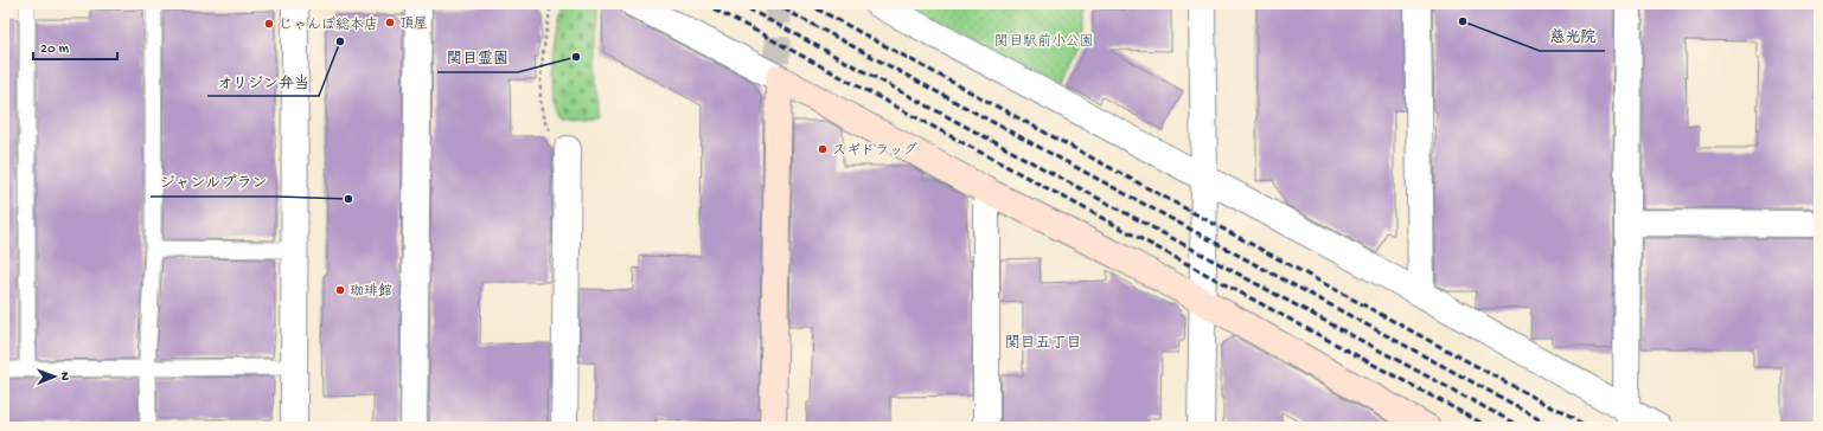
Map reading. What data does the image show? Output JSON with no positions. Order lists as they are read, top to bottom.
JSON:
{
  "districts": ["関目五丁目"],
  "parks": ["関目駅前小公園"],
  "places": [
    "慈光院",
    "頂屋",
    "じゃんぼ総本店",
    "オリジン弁当",
    "関目霊園",
    "スギドラッグ",
    "ジャンルプラン",
    "珈琲館"
  ],
  "scale_bar": "20 m",
  "north": "right"
}
